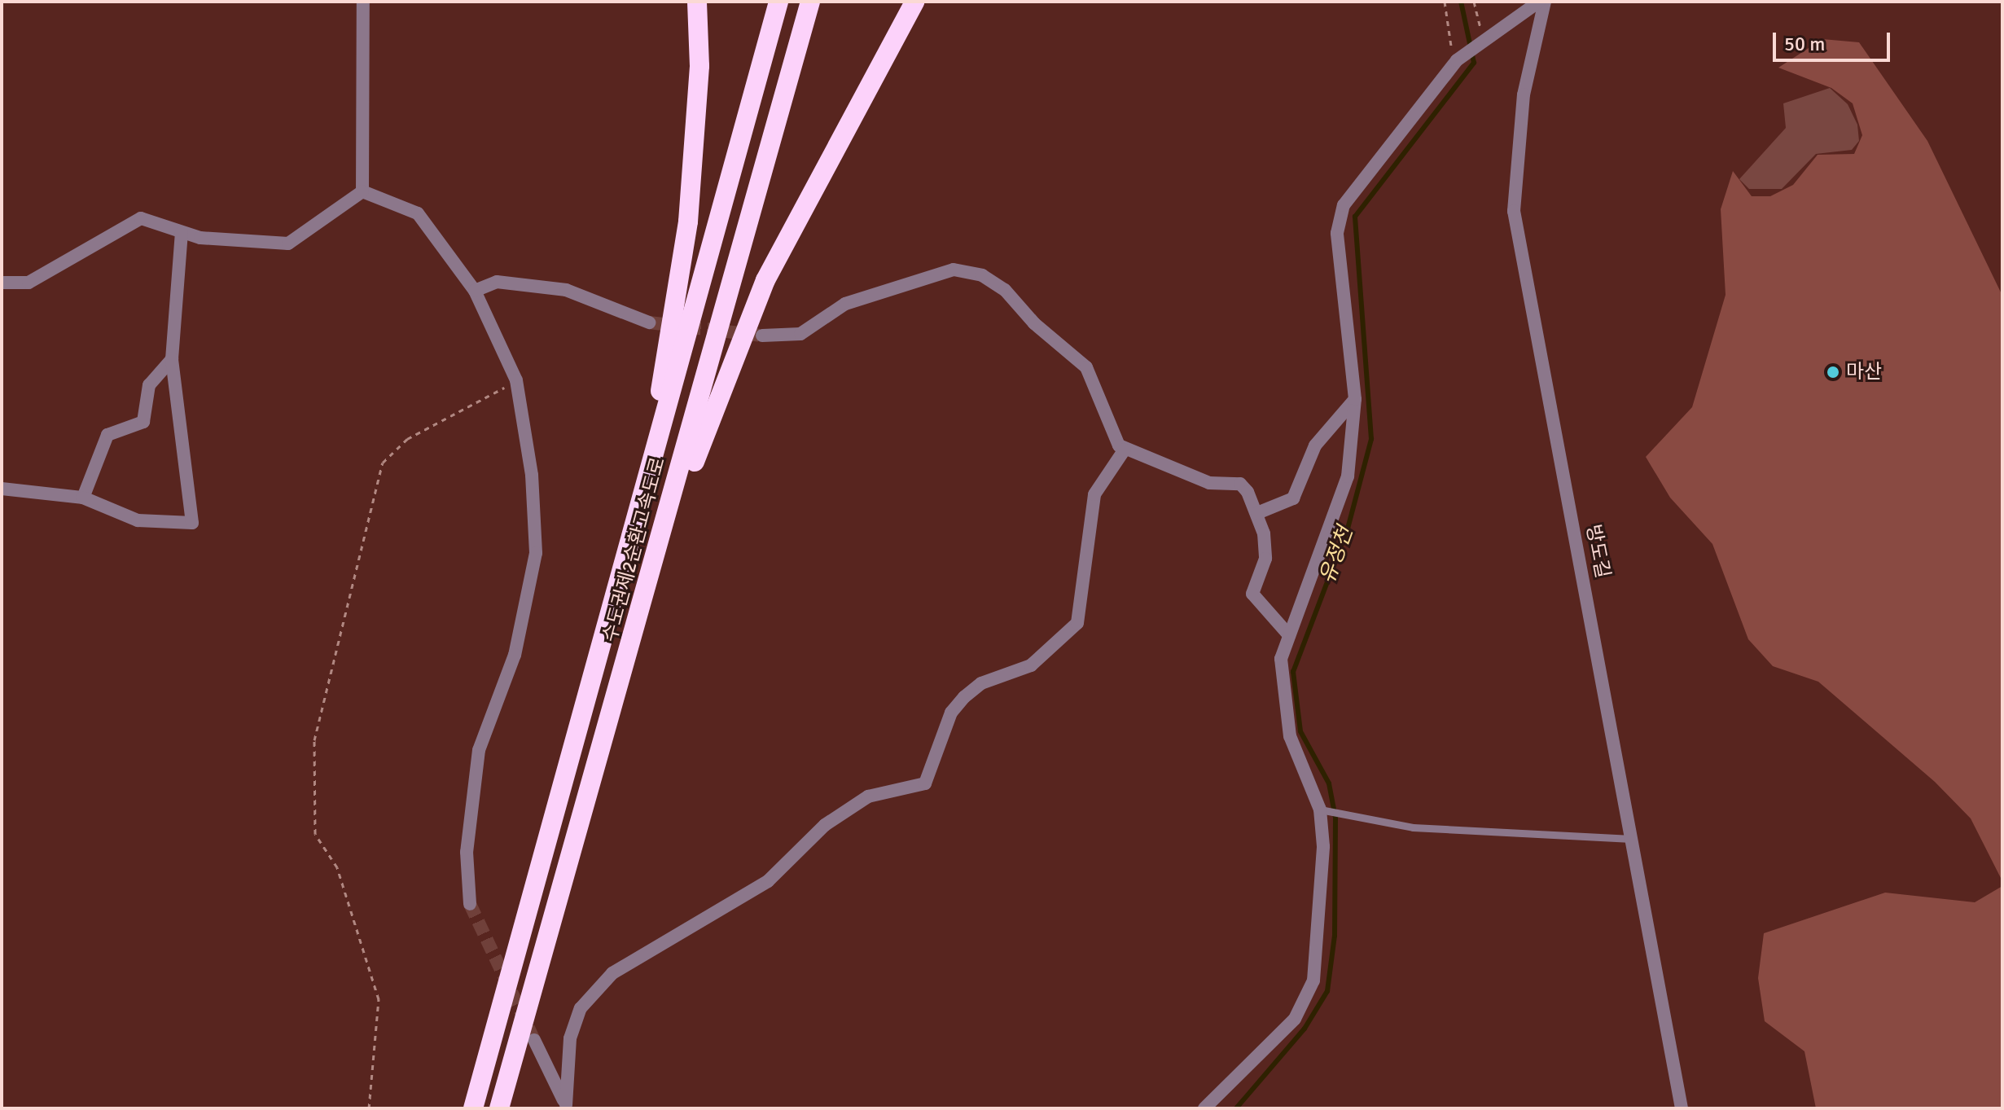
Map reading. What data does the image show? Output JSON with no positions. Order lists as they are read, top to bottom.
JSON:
{
  "streets": {
    "highway": ["수도권제2순환고속도로"],
    "street": ["방도길"]
  },
  "water": ["유정천"],
  "places": ["마산"],
  "scale_bar": "50 m"
}
